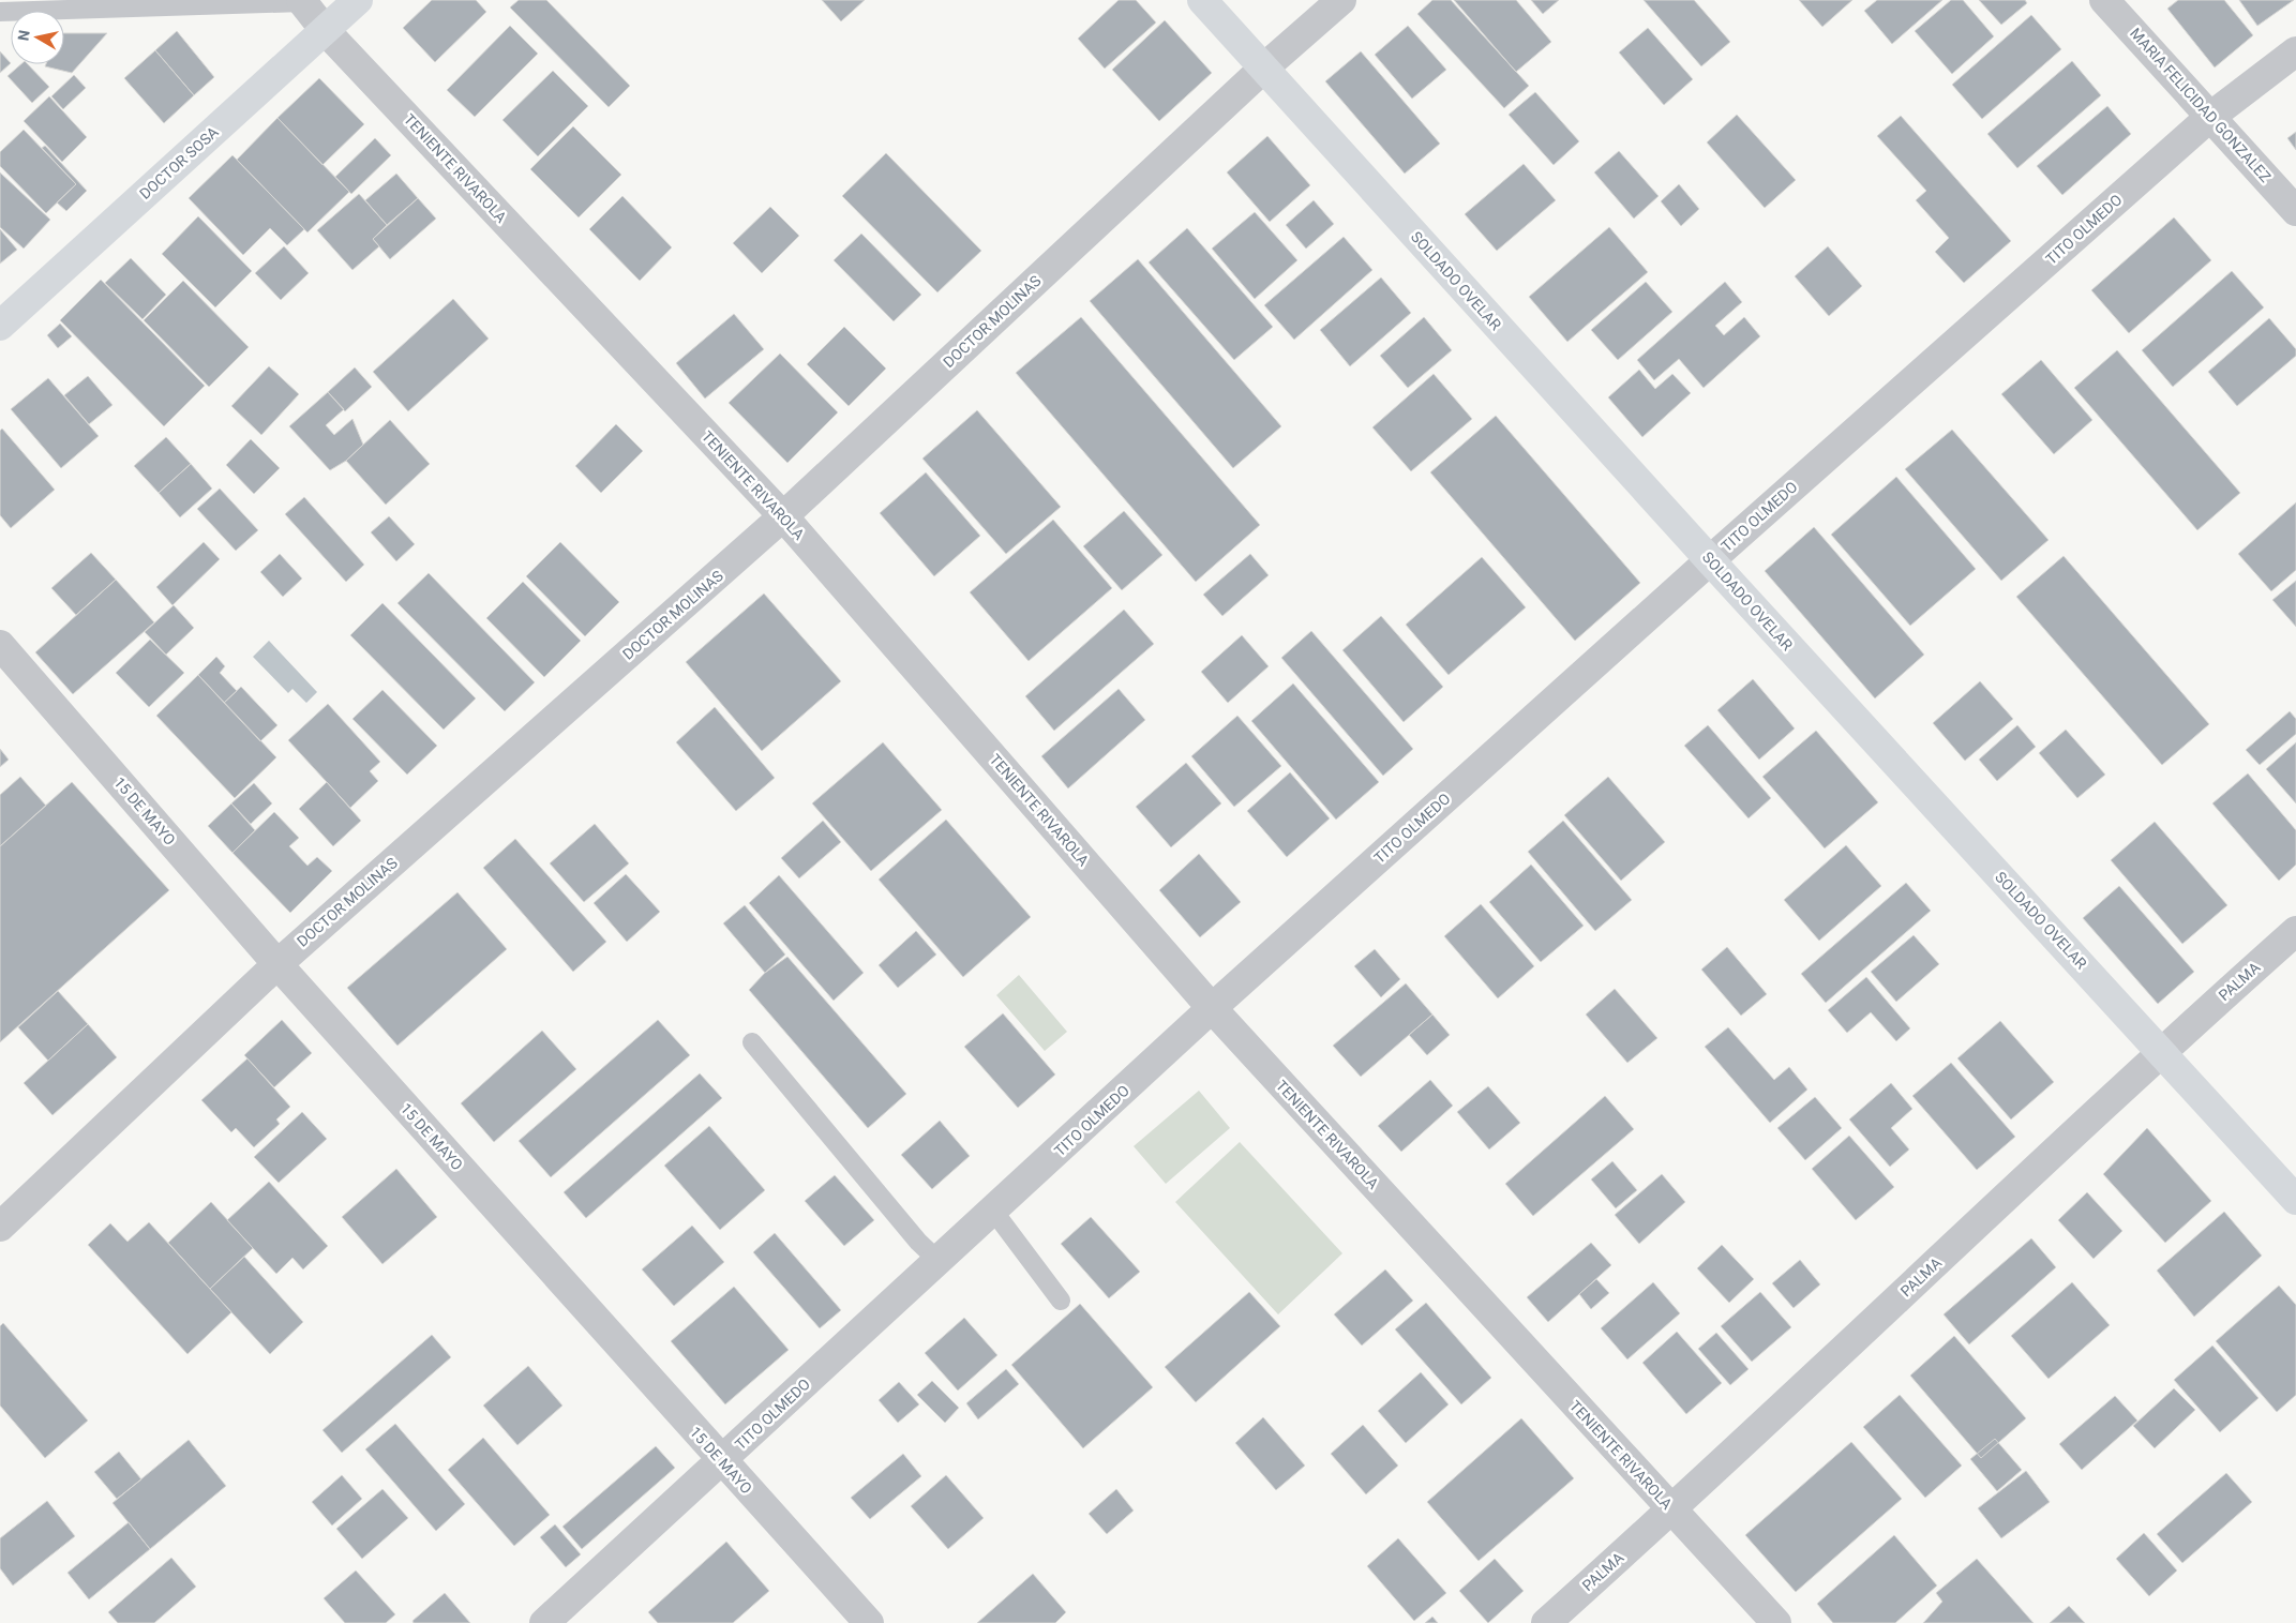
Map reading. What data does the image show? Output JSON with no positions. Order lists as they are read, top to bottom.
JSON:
{
  "streets": {
    "main road": ["DOCTOR SOSA", "SOLDADO OVELAR"],
    "street": [
      "MARIA FELICIDAD GONZALEZ",
      "TENIENTE RIVAROLA",
      "TITO OLMEDO",
      "DOCTOR MOLINAS",
      "15 DE MAYO",
      "PALMA"
    ]
  },
  "crossings": [
    ["MARIA FELICIDAD GONZALEZ", "TITO OLMEDO"],
    ["DOCTOR SOSA", "TENIENTE RIVAROLA"],
    ["TENIENTE RIVAROLA", "TITO OLMEDO"],
    ["TENIENTE RIVAROLA", "DOCTOR MOLINAS"],
    ["TENIENTE RIVAROLA", "PALMA"],
    ["TITO OLMEDO", "SOLDADO OVELAR"],
    ["TITO OLMEDO", "15 DE MAYO"],
    ["SOLDADO OVELAR", "DOCTOR MOLINAS"],
    ["SOLDADO OVELAR", "PALMA"],
    ["DOCTOR MOLINAS", "15 DE MAYO"]
  ],
  "north": "left"
}
